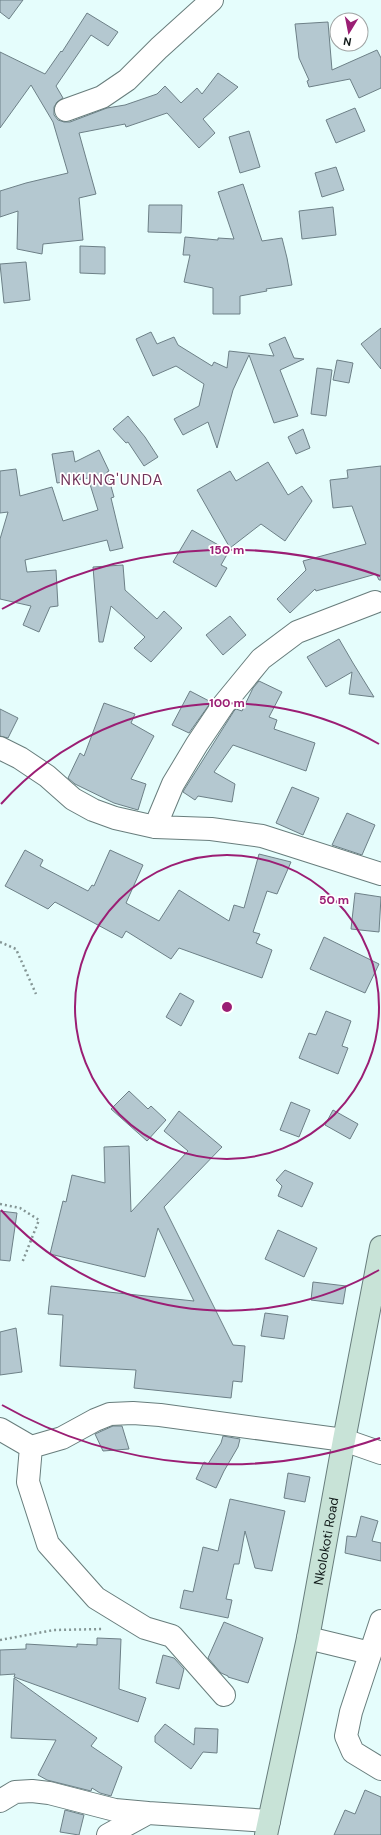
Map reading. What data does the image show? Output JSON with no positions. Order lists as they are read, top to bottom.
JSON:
{
  "streets": {
    "main road": ["Nkolokoti Road"]
  },
  "districts": ["NKUNG'UNDA"],
  "north": "bottom",
  "rings": ["150 m", "100 m", "50 m"]
}
